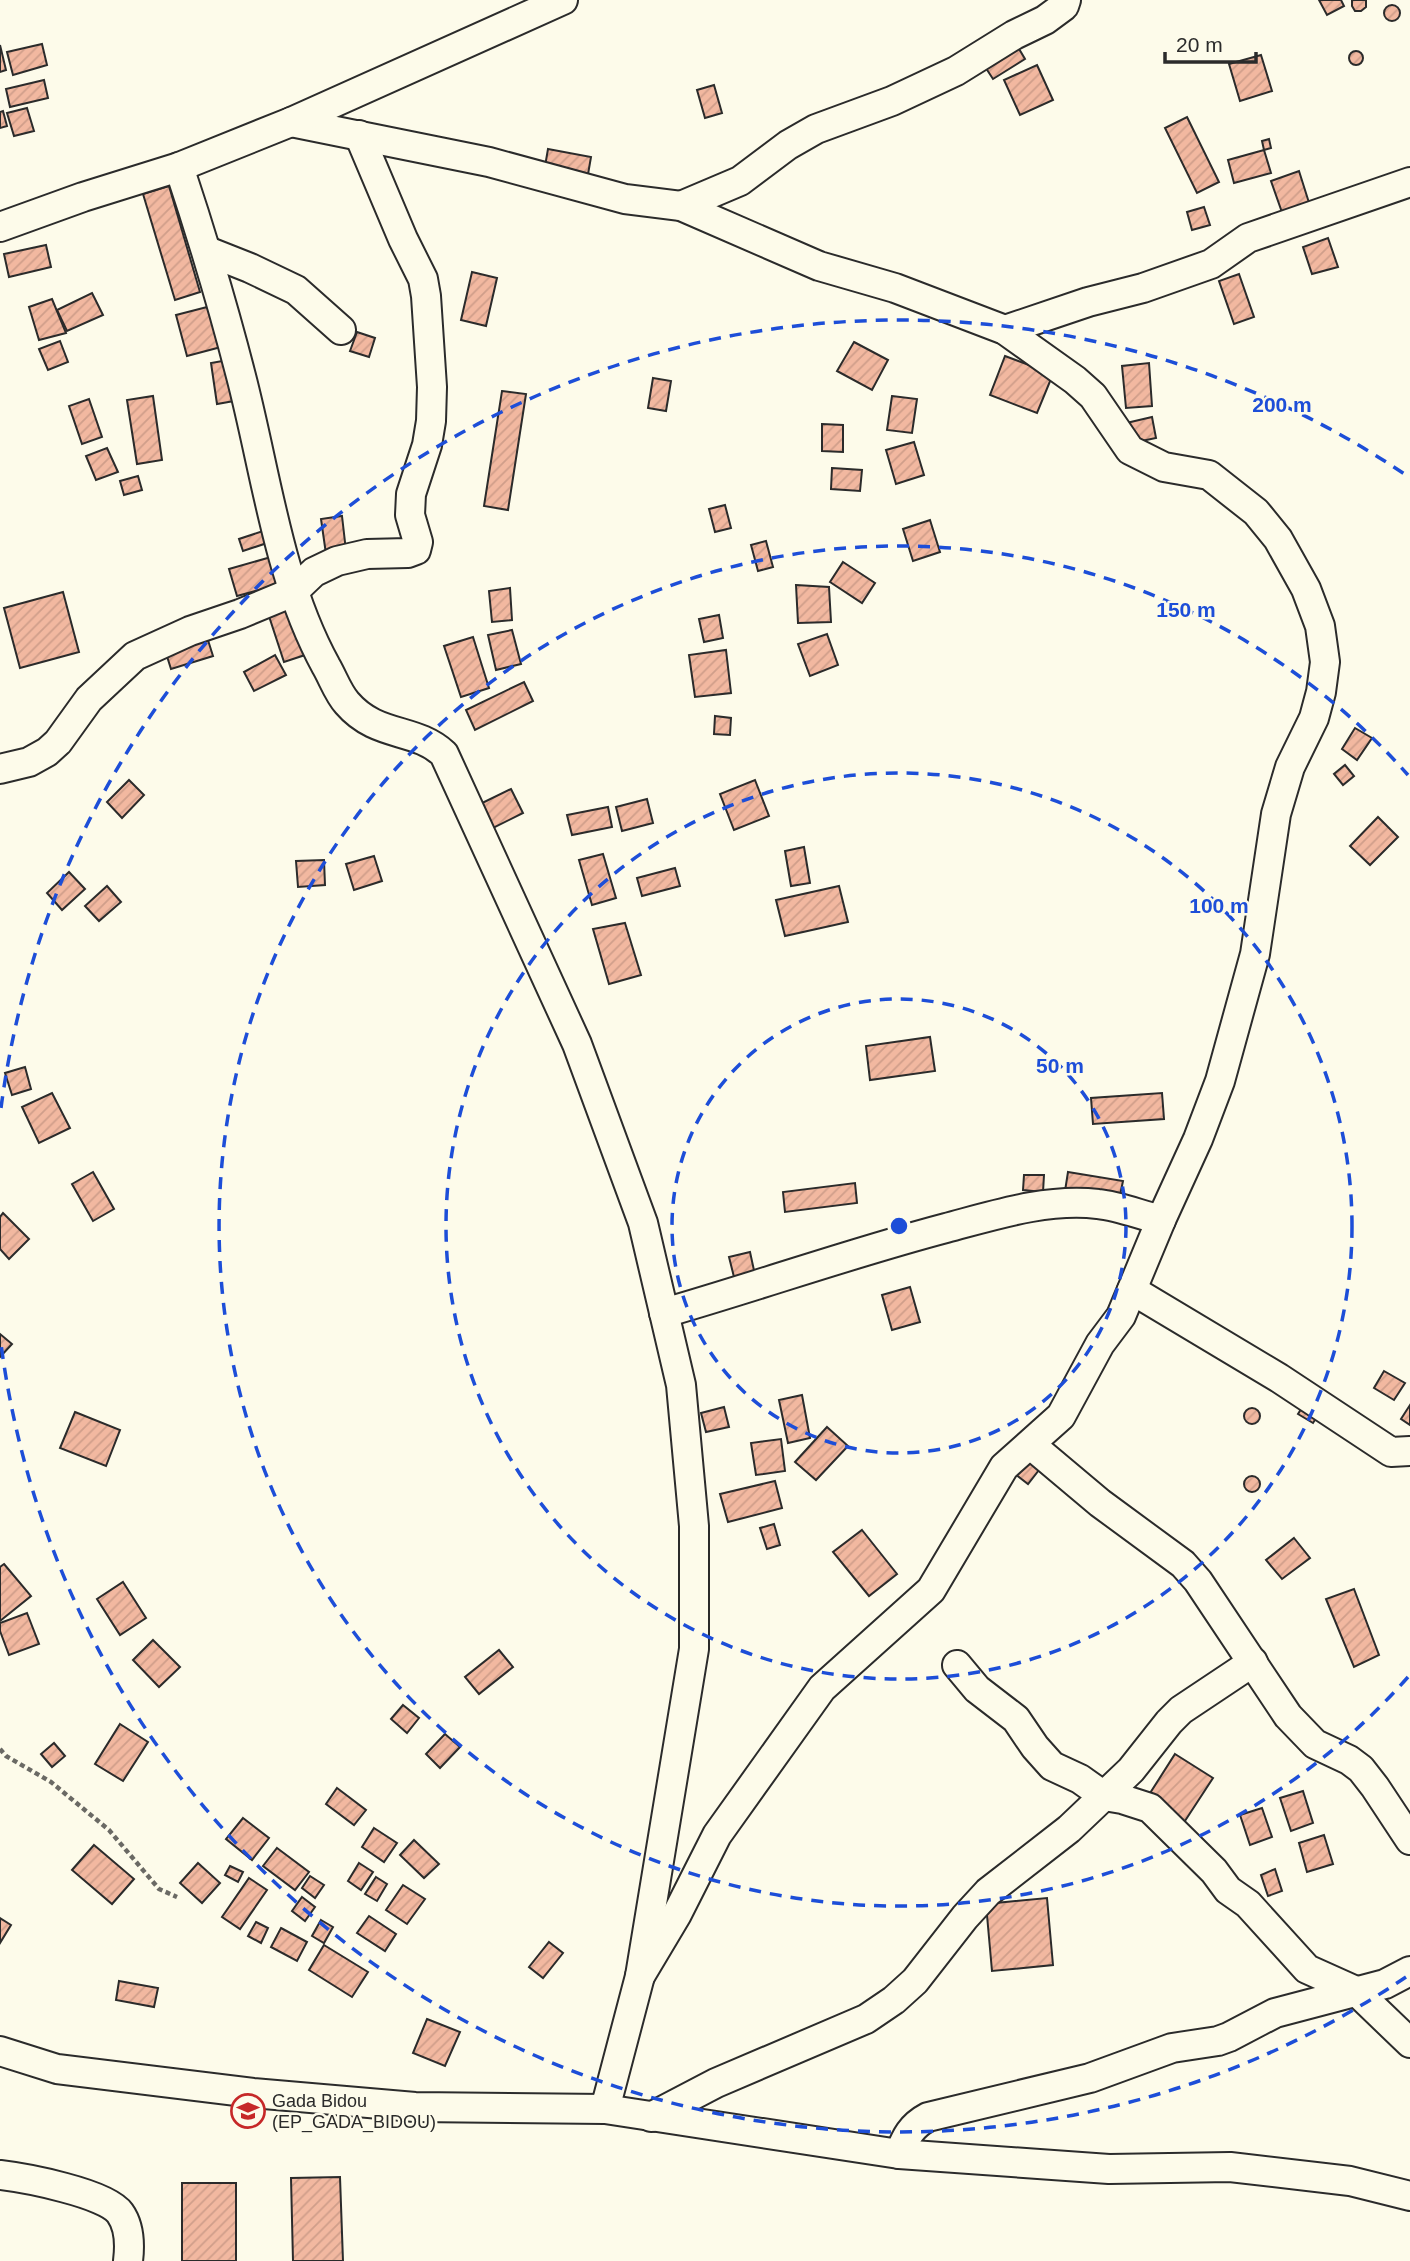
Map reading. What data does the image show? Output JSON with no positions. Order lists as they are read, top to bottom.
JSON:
{
  "places": {
    "school or university": ["Gada Bidou (EP_GADA_BIDOU)"]
  },
  "scale_bar": "20 m",
  "rings": [
    "200 m",
    "150 m",
    "100 m",
    "50 m"
  ]
}
